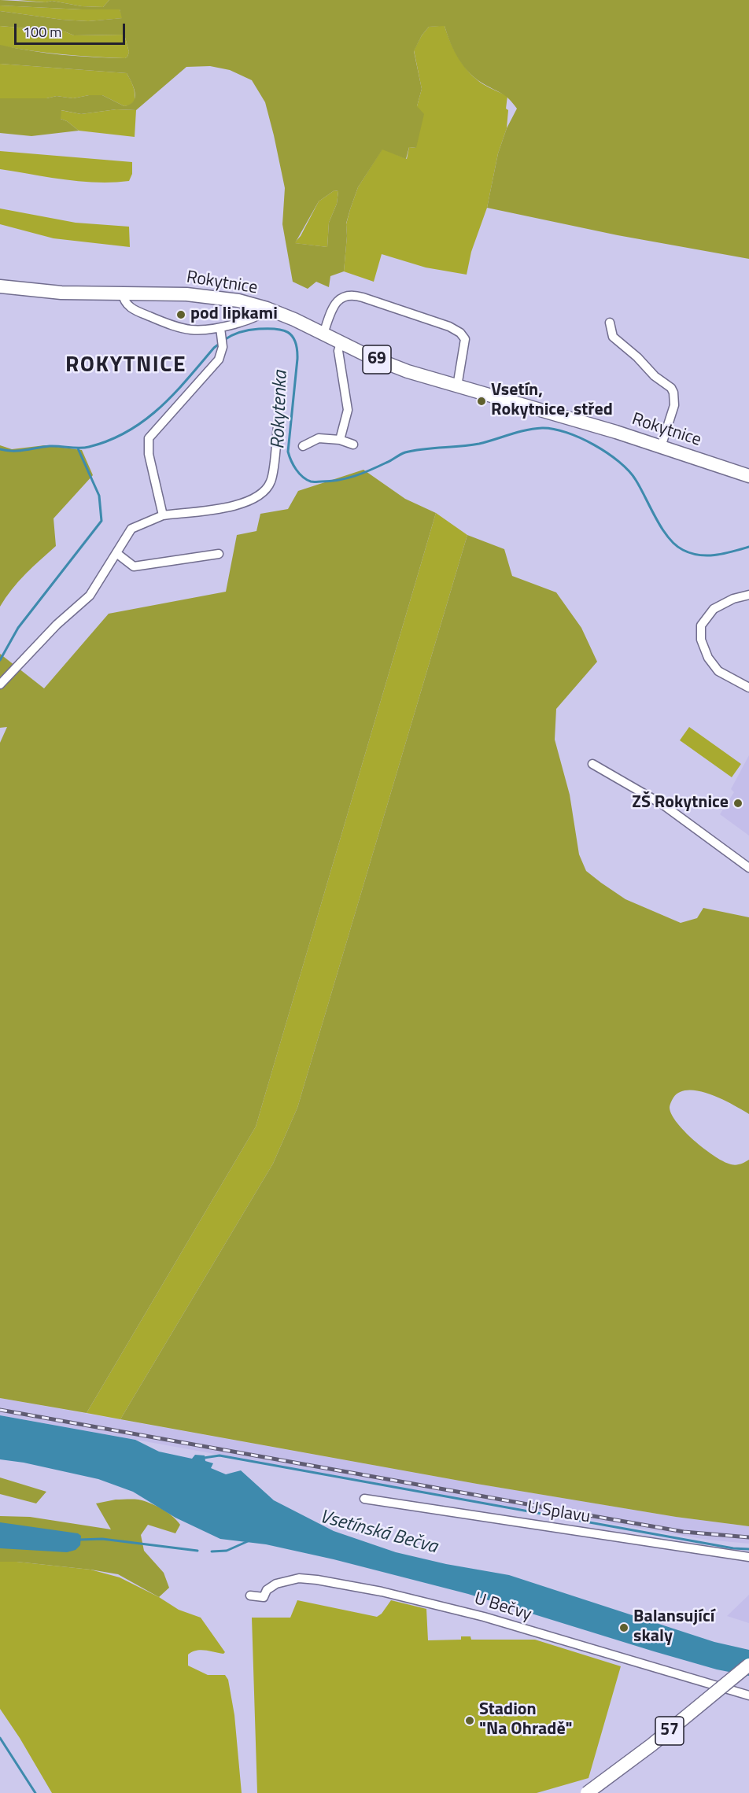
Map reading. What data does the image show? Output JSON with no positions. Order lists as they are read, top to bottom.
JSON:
{
  "streets": {
    "main road": ["Rokytnice", "69", "57"],
    "street": ["U Splavu", "U Bečvy"]
  },
  "districts": ["ROKYTNICE"],
  "water": ["Rokytenka", "Vsetínská Bečva"],
  "places": [
    "pod lipkami",
    "Vsetín, Rokytnice, střed",
    "ZŠ Rokytnice",
    "Balansující skaly",
    "Stadion \"Na Ohradě\""
  ],
  "scale_bar": "100 m"
}
